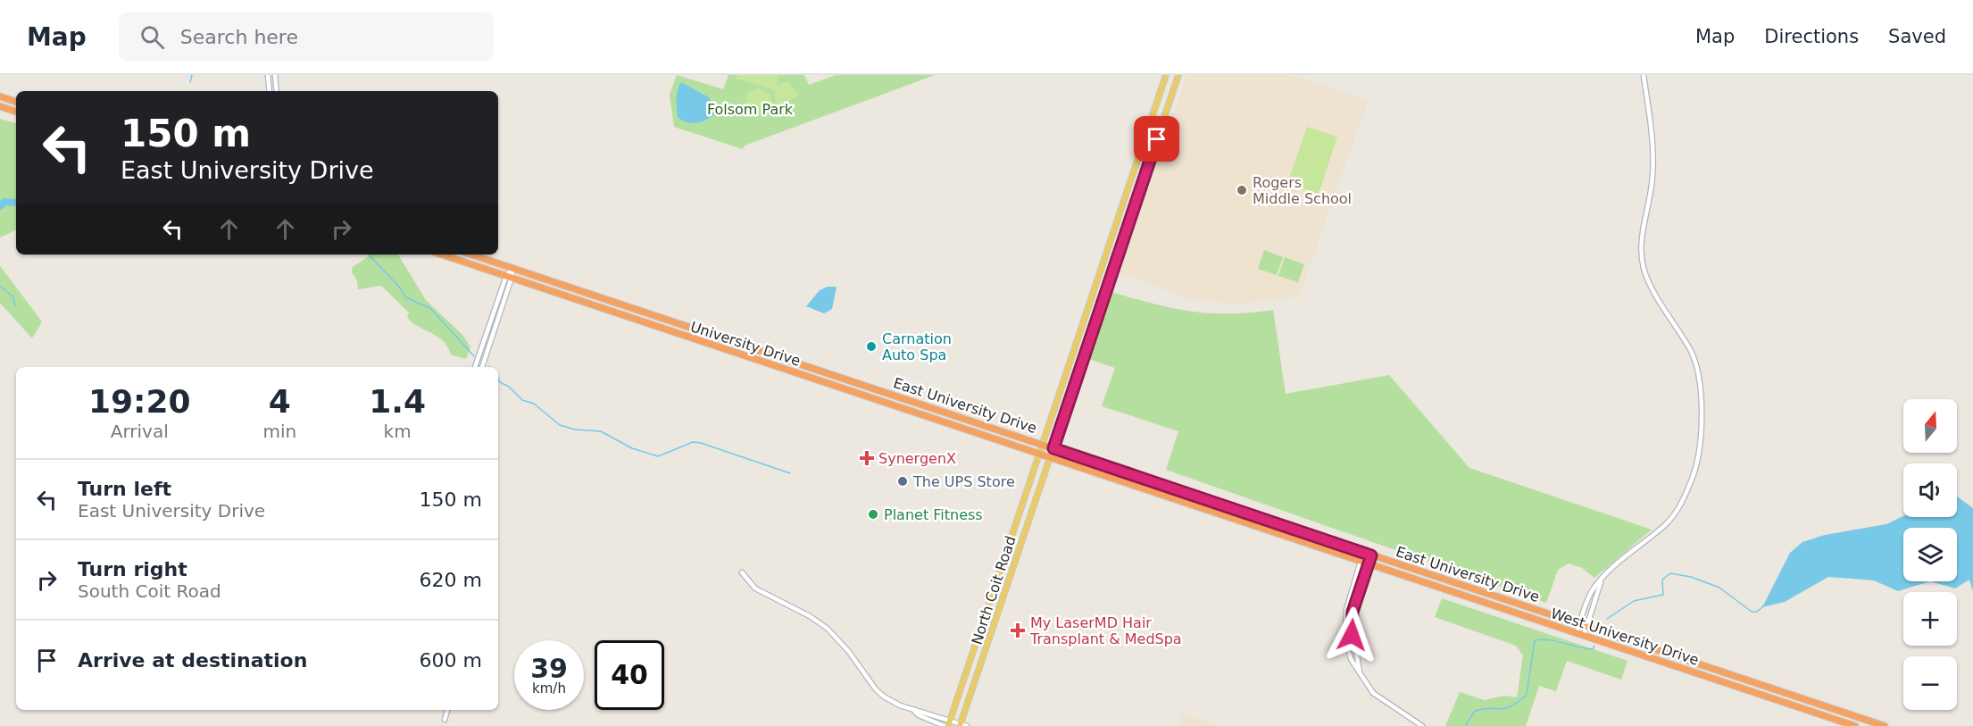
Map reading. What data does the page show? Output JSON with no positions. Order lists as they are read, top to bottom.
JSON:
{
  "streets": {
    "highway": ["University Drive", "East University Drive", "West University Drive"],
    "main road": ["North Coit Road"]
  },
  "crossings": [
    ["University Drive", "North Coit Road"],
    ["University Drive", "West University Drive"],
    ["East University Drive", "North Coit Road"],
    ["North Coit Road", "West University Drive"]
  ],
  "parks": ["Folsom Park"],
  "places": {
    "other": [
      "Rogers Middle School",
      "Carnation Auto Spa",
      "The UPS Store",
      "Planet Fitness"
    ],
    "health": ["SynergenX", "My LaserMD Hair Transplant & MedSpa"]
  },
  "north": "top",
  "page": {
    "header": "Map",
    "search": "Search here",
    "nav": ["Map", "Directions", "Saved"],
    "turn": ["150 m", "East University Drive"],
    "eta": [
      "19:20",
      "Arrival",
      "4",
      "min",
      "1.4",
      "km"
    ],
    "map_buttons": ["+", "−"],
    "list": [
      {
        "name": "Turn left",
        "note": "East University Drive",
        "value": "150 m"
      },
      {
        "name": "Turn right",
        "note": "South Coit Road",
        "value": "620 m"
      },
      {
        "name": "Arrive at destination",
        "value": "600 m"
      }
    ],
    "speed": "39 km/h",
    "limit": "40"
  }
}
